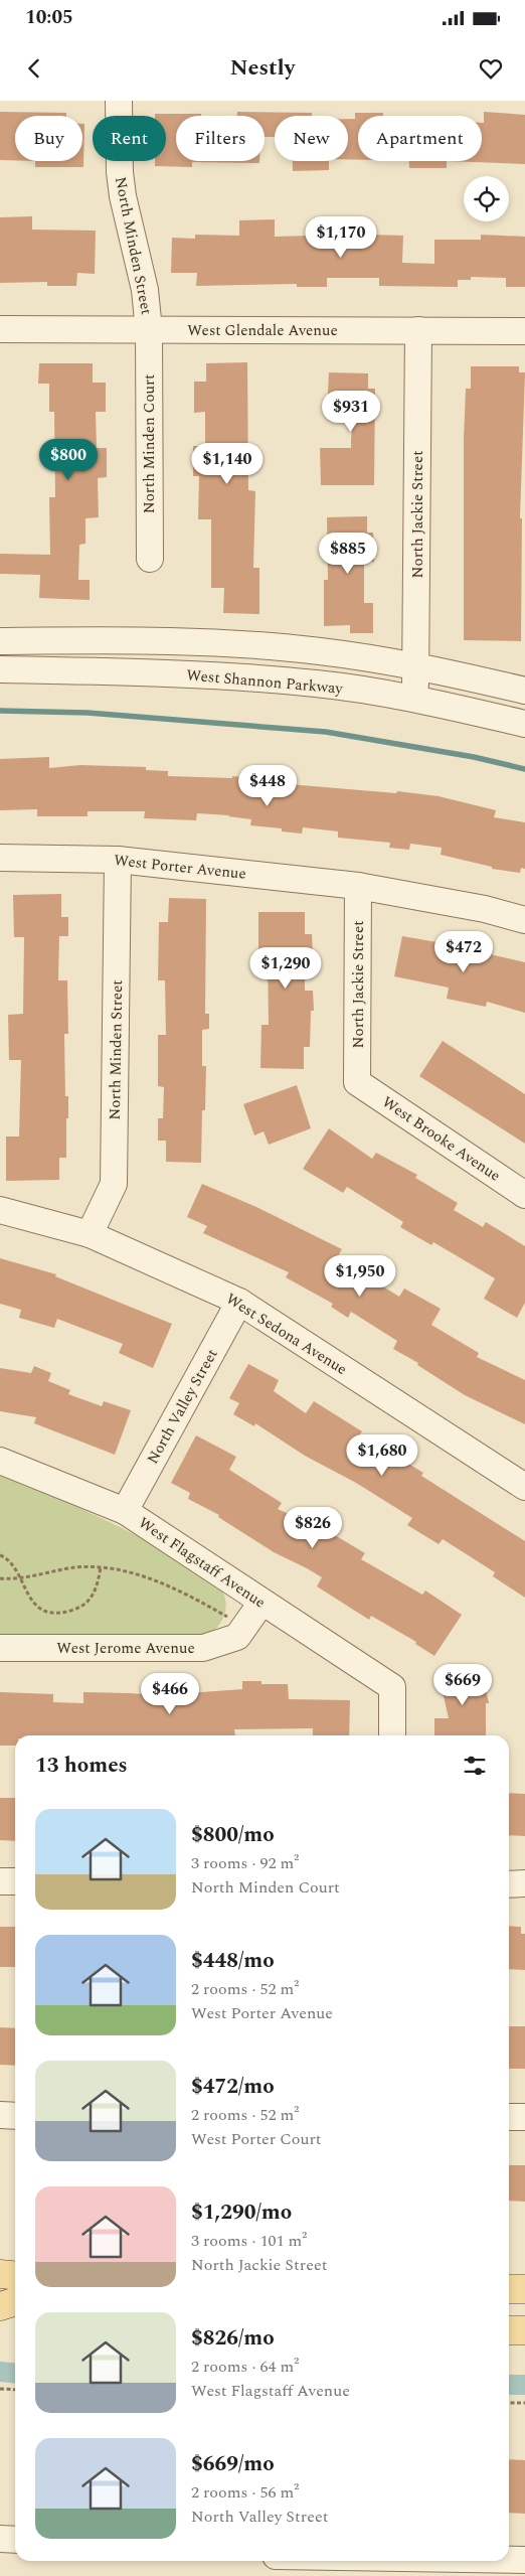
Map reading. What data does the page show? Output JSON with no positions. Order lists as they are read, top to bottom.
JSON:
{
  "streets": {
    "street": [
      "North Minden Street",
      "West Glendale Avenue",
      "North Minden Court",
      "North Jackie Street",
      "West Shannon Parkway",
      "West Porter Avenue",
      "West Brooke Avenue",
      "West Sedona Avenue",
      "North Valley Street",
      "West Flagstaff Avenue",
      "West Jerome Avenue"
    ]
  },
  "crossings": [
    ["North Minden Street", "West Glendale Avenue"],
    ["North Minden Street", "North Minden Court"],
    ["North Minden Street", "West Porter Avenue"],
    ["North Minden Street", "West Sedona Avenue"],
    ["West Glendale Avenue", "North Minden Court"],
    ["West Glendale Avenue", "North Jackie Street"],
    ["North Jackie Street", "West Shannon Parkway"],
    ["North Jackie Street", "West Porter Avenue"],
    ["North Jackie Street", "West Brooke Avenue"],
    ["West Sedona Avenue", "North Valley Street"],
    ["North Valley Street", "West Flagstaff Avenue"],
    ["West Flagstaff Avenue", "West Jerome Avenue"]
  ],
  "page": {
    "status": "10:05",
    "header": "Nestly",
    "chip": [
      "Buy",
      "Rent",
      "Filters",
      "New",
      "Apartment"
    ],
    "price": [
      "$1,170",
      "$931",
      "$800",
      "$1,140",
      "$885",
      "$448",
      "$472",
      "$1,290",
      "$1,950",
      "$1,680",
      "$826",
      "$669",
      "$466"
    ],
    "heading": "13 homes",
    "list": [
      {
        "name": "$800/mo",
        "note": "3 rooms · 92 m² · North Minden Court"
      },
      {
        "name": "$448/mo",
        "note": "2 rooms · 52 m² · West Porter Avenue"
      },
      {
        "name": "$472/mo",
        "note": "2 rooms · 52 m² · West Porter Court"
      },
      {
        "name": "$1,290/mo",
        "note": "3 rooms · 101 m² · North Jackie Street"
      },
      {
        "name": "$826/mo",
        "note": "2 rooms · 64 m² · West Flagstaff Avenue"
      },
      {
        "name": "$669/mo",
        "note": "2 rooms · 56 m² · North Valley Street"
      }
    ]
  }
}
